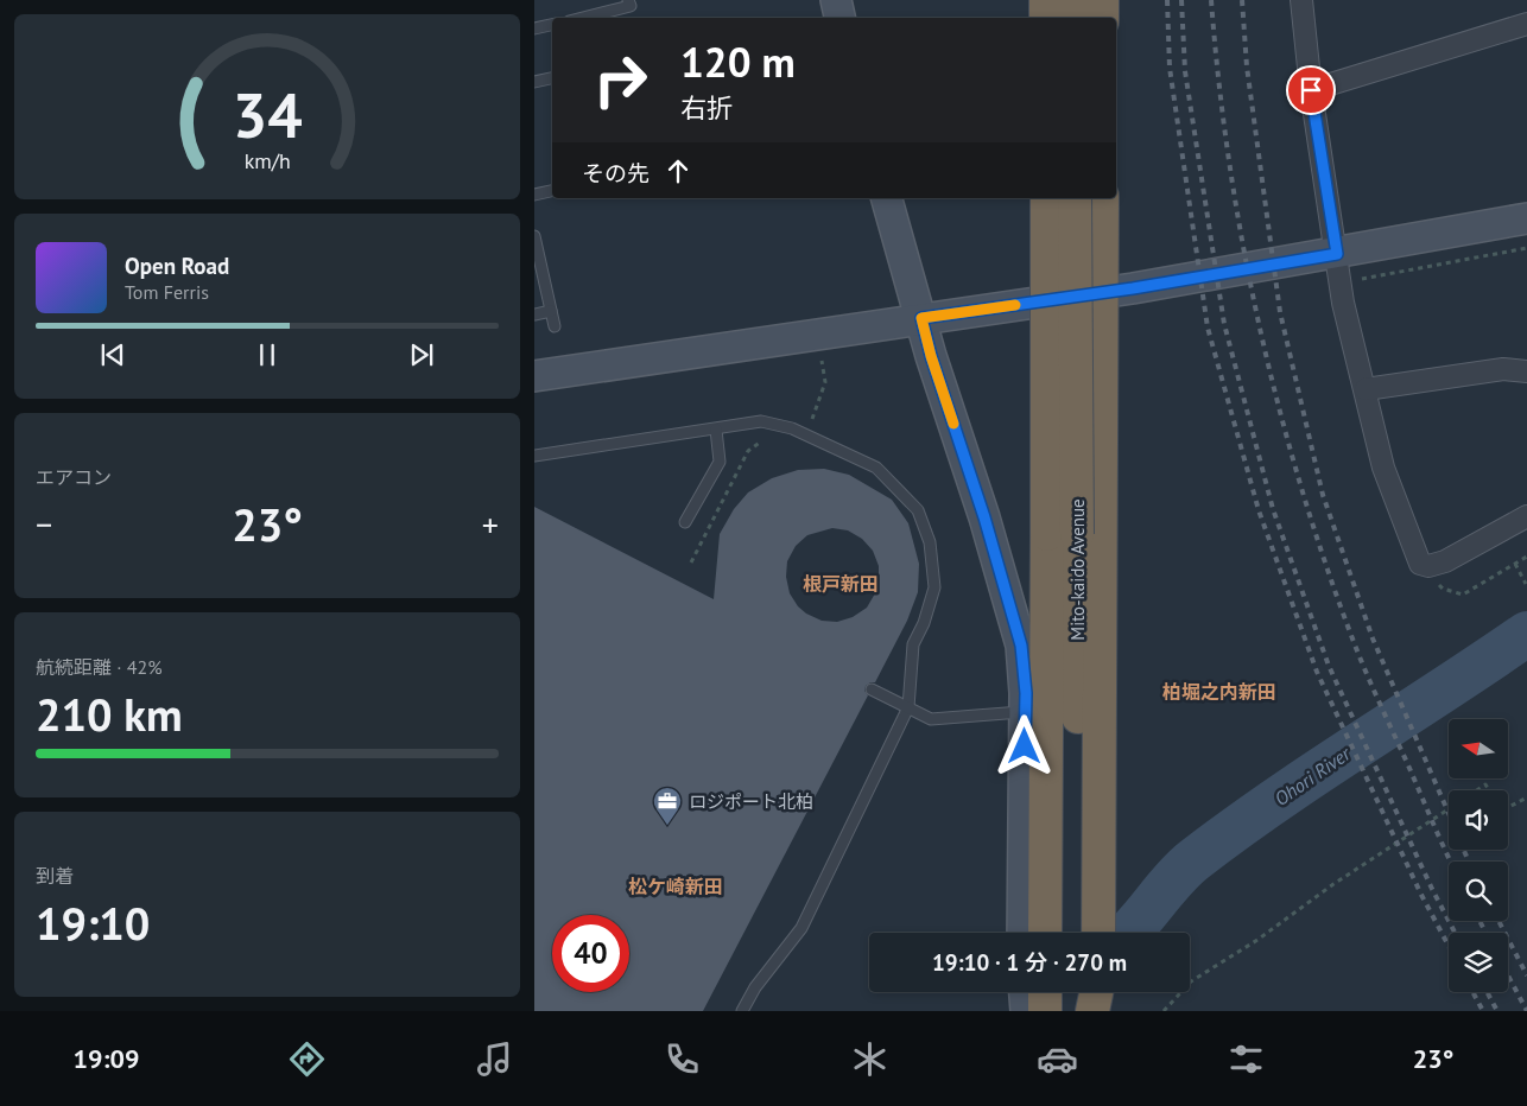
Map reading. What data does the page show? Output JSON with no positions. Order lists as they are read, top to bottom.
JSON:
{
  "streets": {
    "highway": ["Mito-kaido Avenue"]
  },
  "districts": ["根戸新田", "柏堀之内新田", "松ケ崎新田"],
  "water": ["Ohori River"],
  "places": {
    "office": ["ロジポート北柏"]
  },
  "north": "left",
  "page": {
    "turn": ["120 m", "右折"],
    "then": "その先",
    "song": ["Open Road", "Tom Ferris"],
    "tile": [
      "エアコン",
      ["航続距離 · 42%", "210 km"],
      ["到着", "19:10"]
    ],
    "heat": ["−", "23°", "+"],
    "limit": "40",
    "trip": "19:10 · 1 分 · 270 m",
    "tabs": ["19:09", "23°"],
    "gauge": ["34", "km/h"]
  }
}
